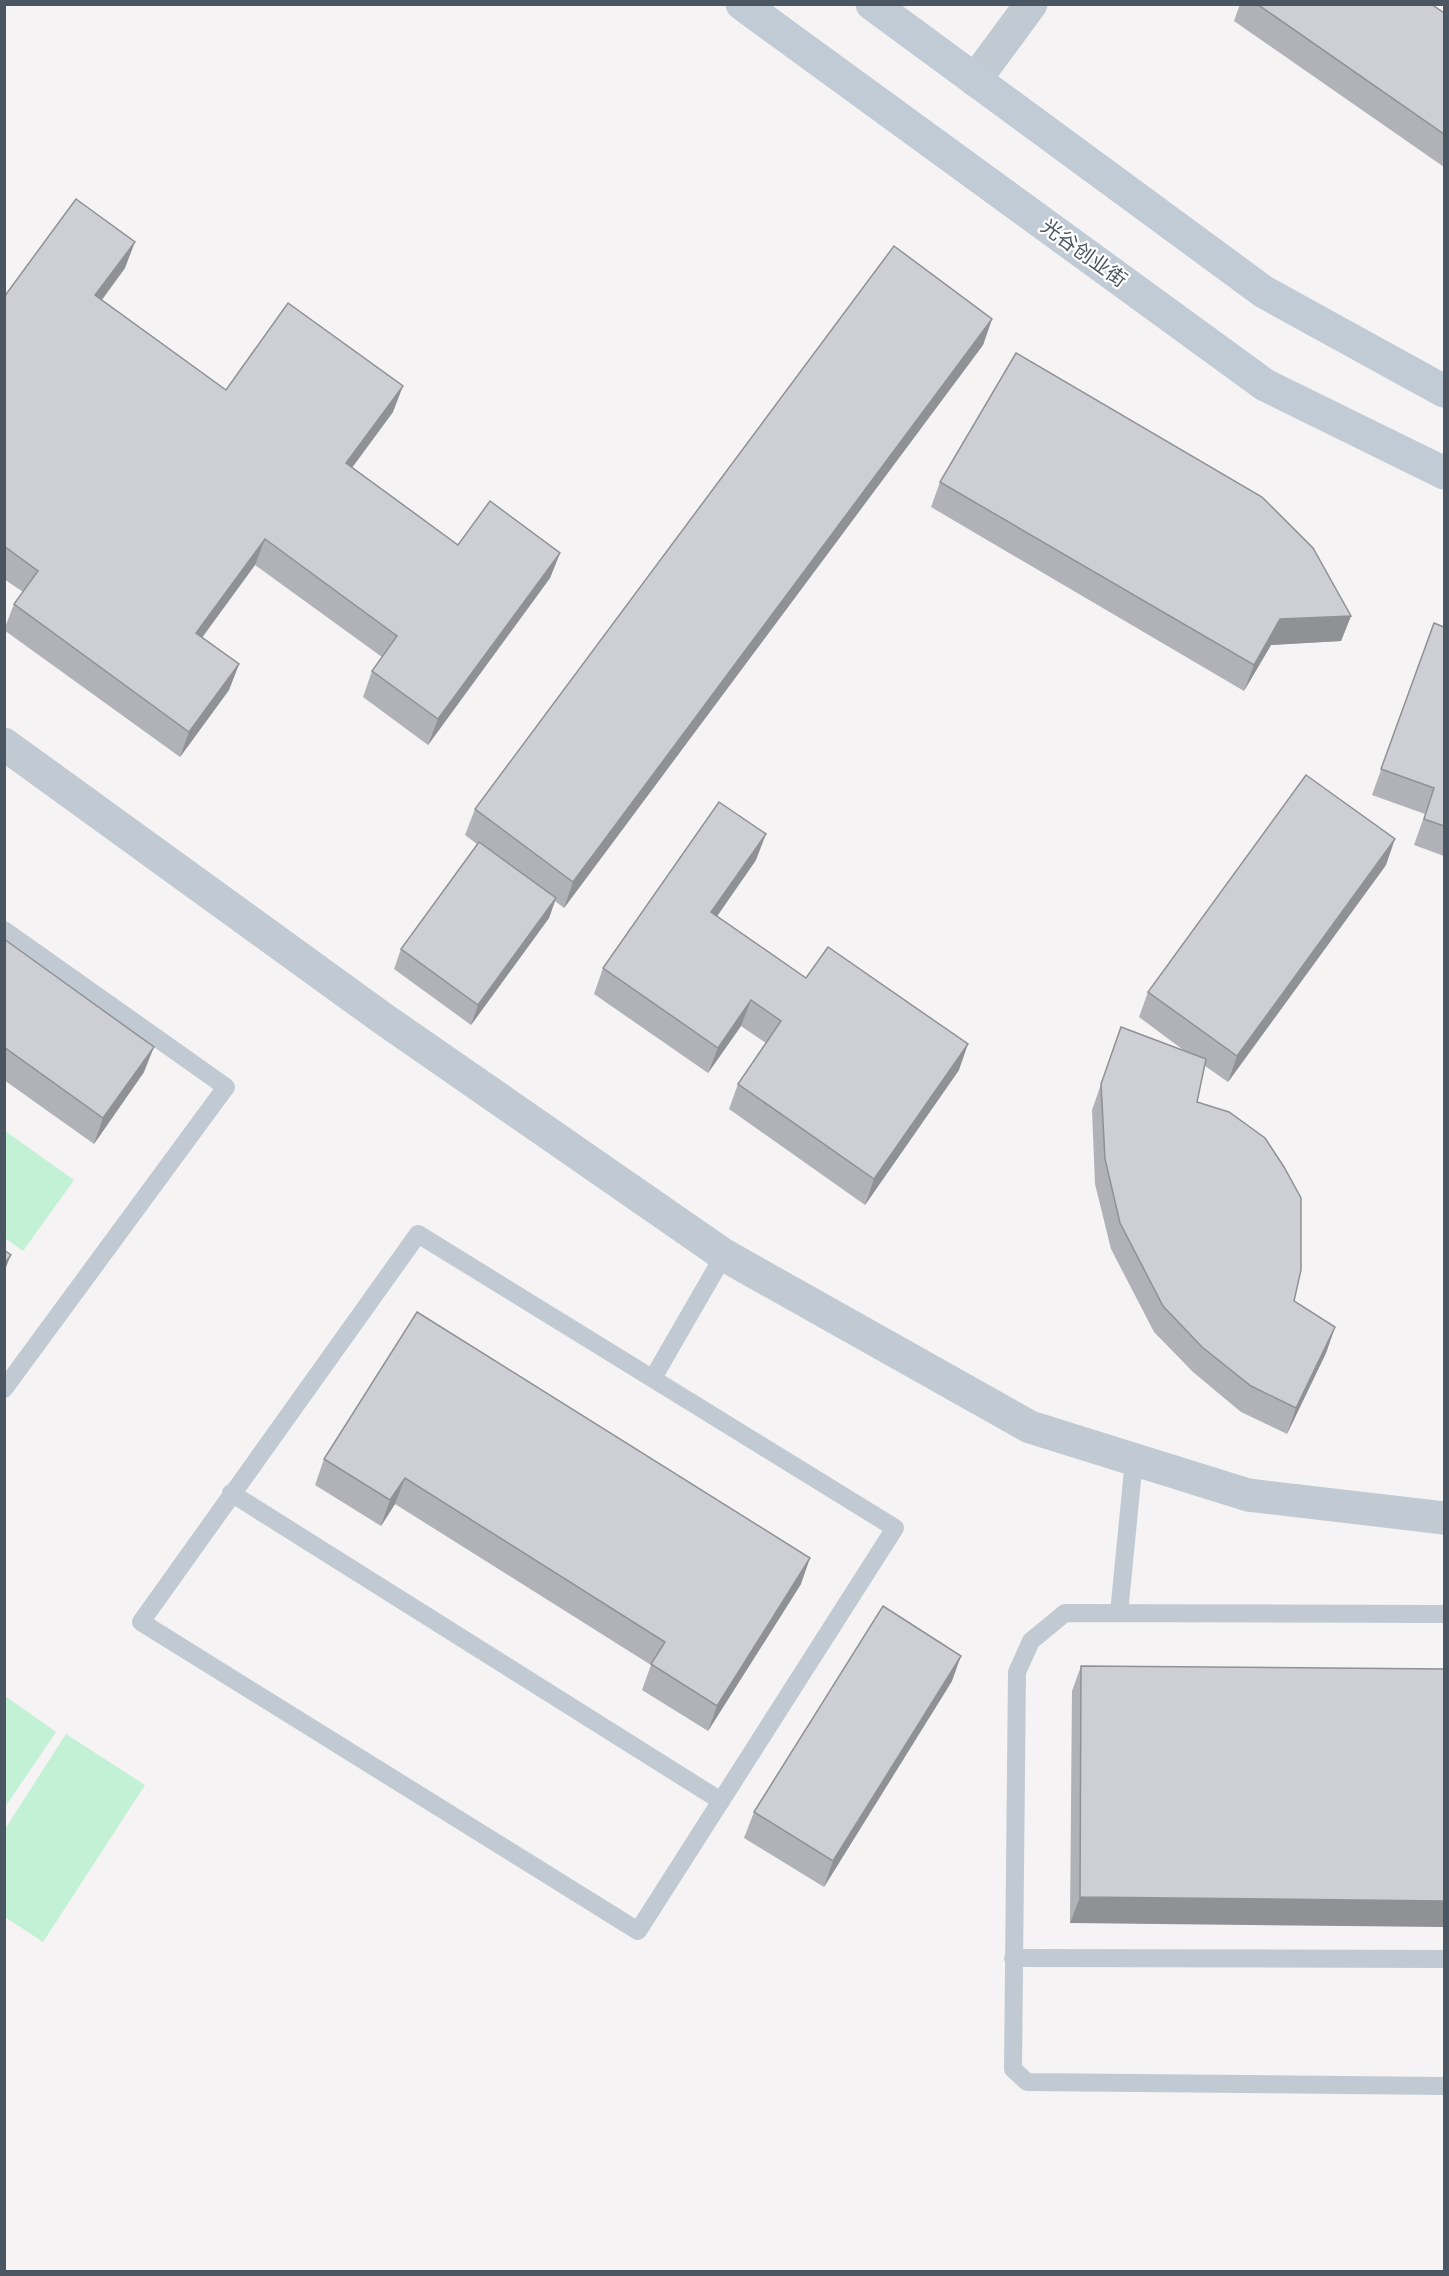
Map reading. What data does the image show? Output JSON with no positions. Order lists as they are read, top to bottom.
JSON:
{
  "streets": {
    "main road": ["光谷创业街"]
  }
}
